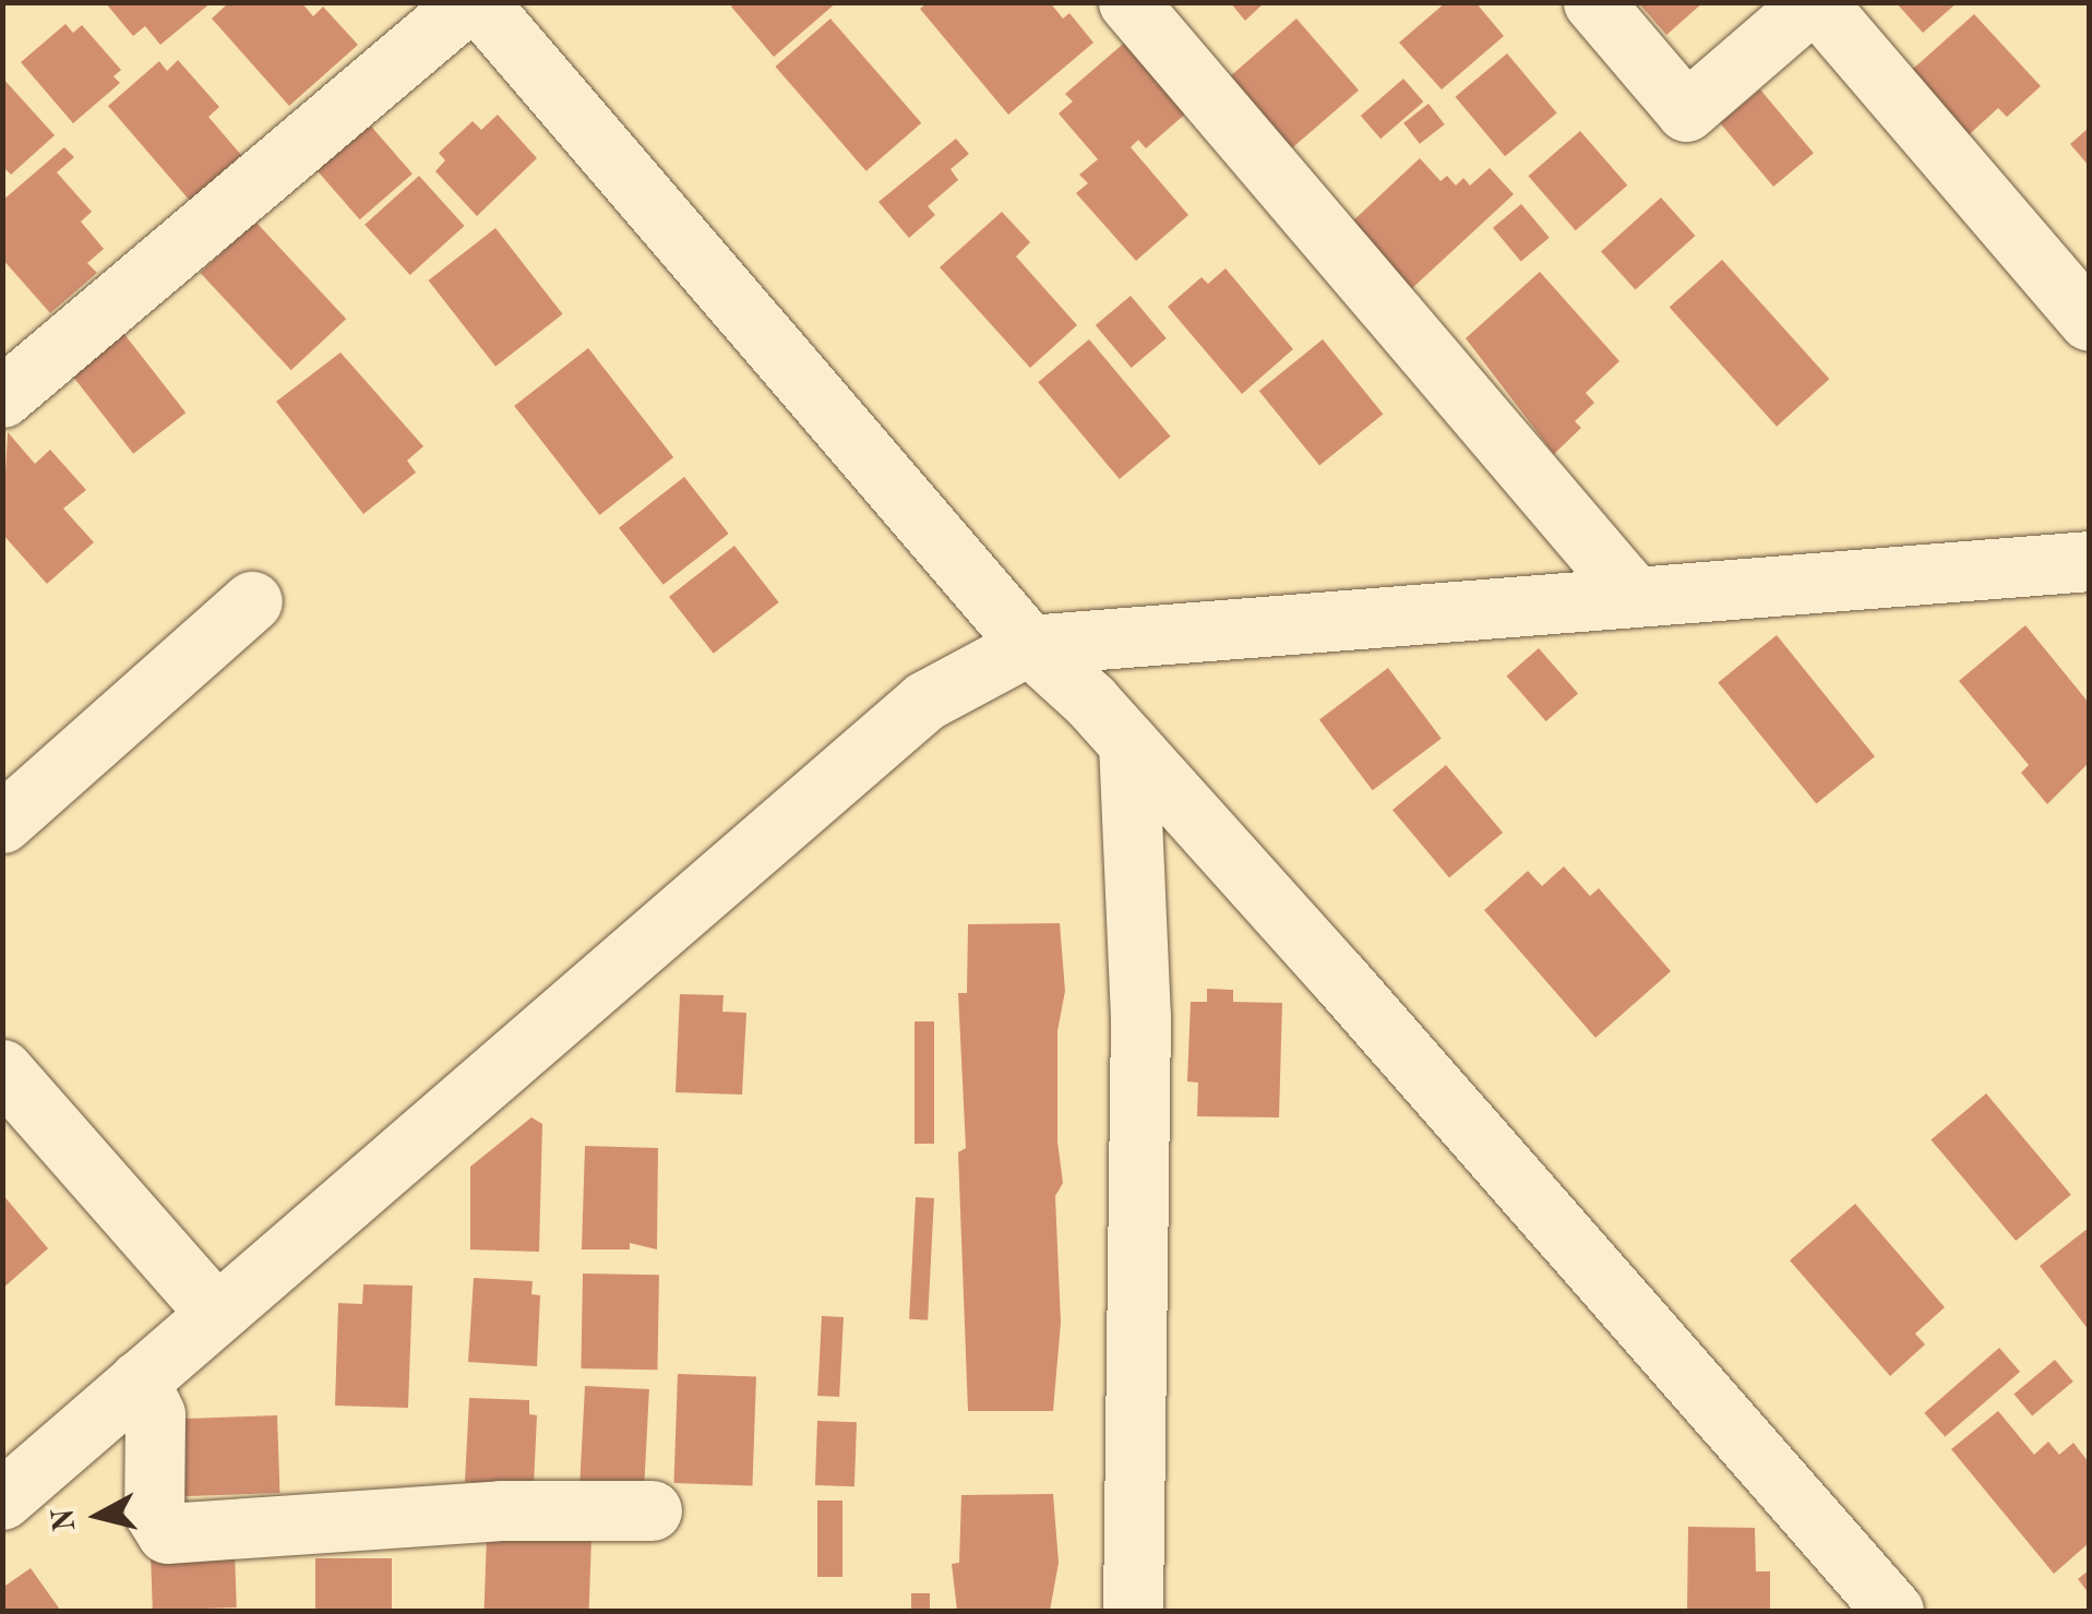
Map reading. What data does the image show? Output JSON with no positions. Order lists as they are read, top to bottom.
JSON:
{
  "north": "left"
}
